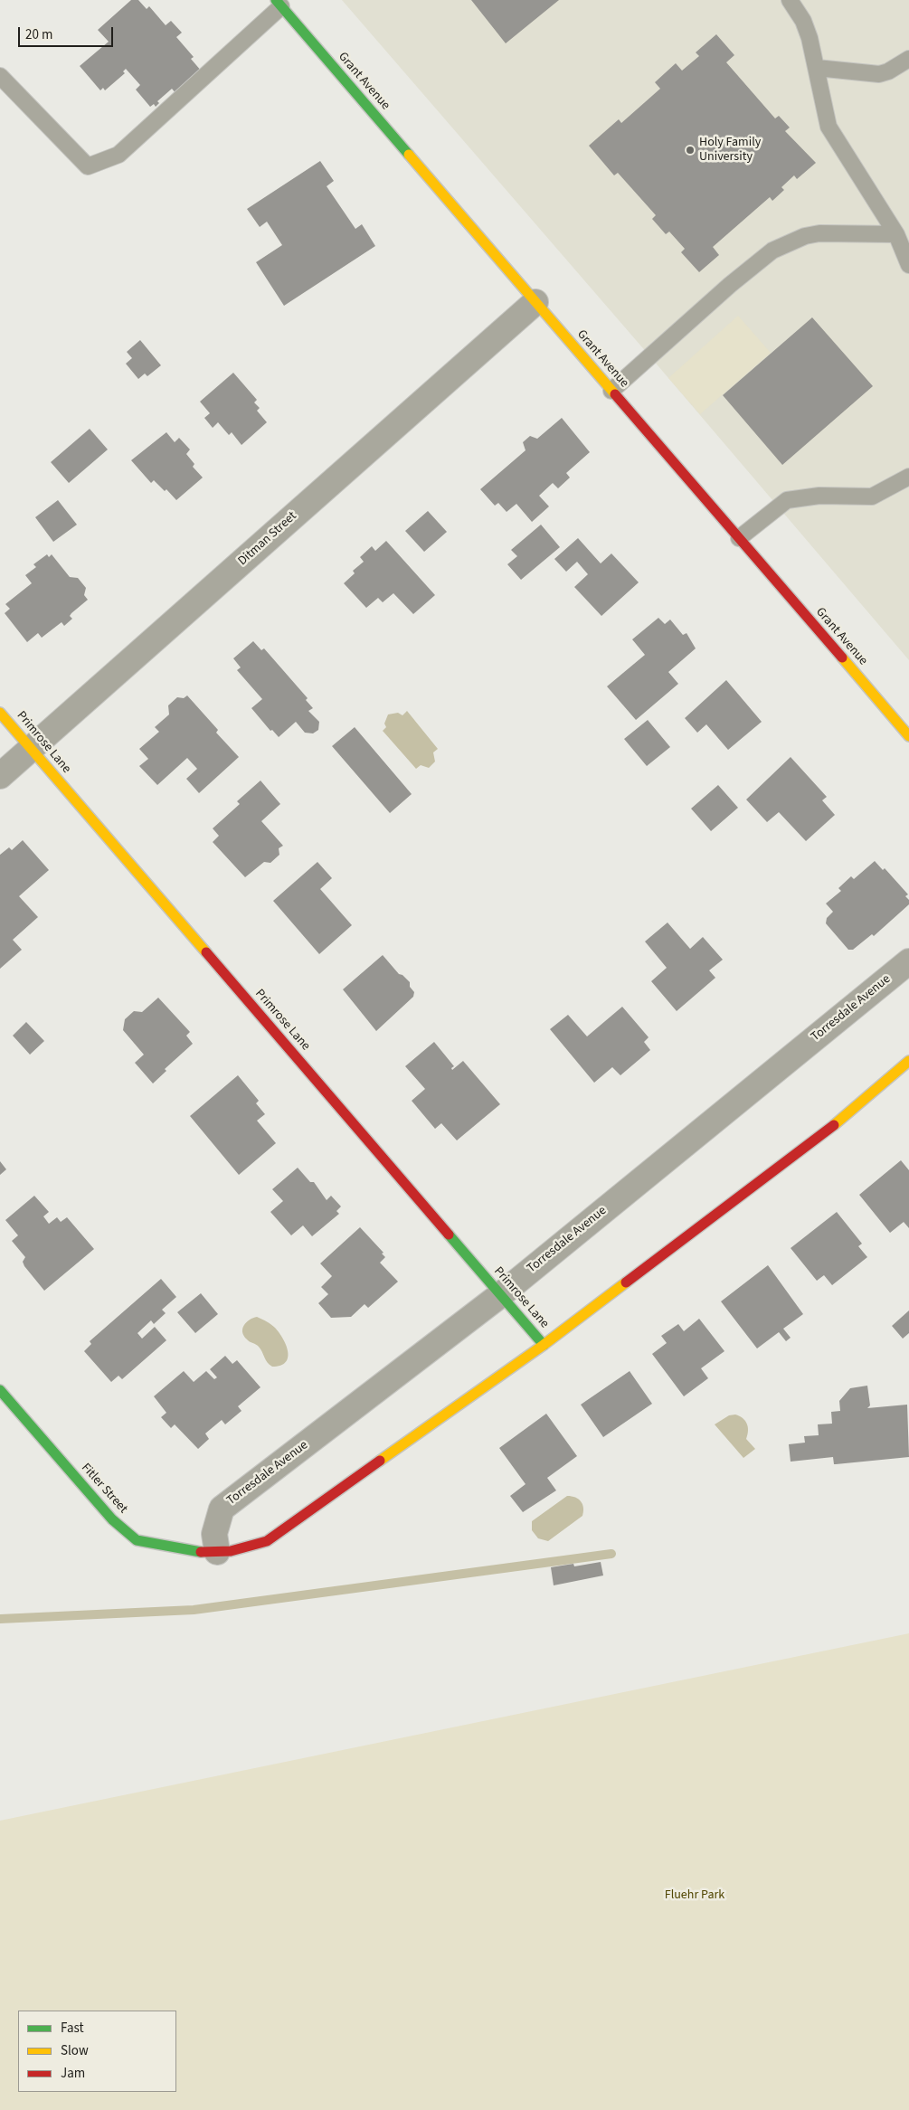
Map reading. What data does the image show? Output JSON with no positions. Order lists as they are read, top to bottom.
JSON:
{
  "streets": {
    "street": [
      "Grant Avenue",
      "Ditman Street",
      "Primrose Lane",
      "Torresdale Avenue",
      "Fitler Street"
    ]
  },
  "crossings": [
    ["Grant Avenue", "Ditman Street"],
    ["Ditman Street", "Primrose Lane"],
    ["Primrose Lane", "Torresdale Avenue"],
    ["Torresdale Avenue", "Fitler Street"]
  ],
  "parks": ["Fluehr Park"],
  "places": ["Holy Family University"],
  "legend": ["Fast", "Slow", "Jam"],
  "scale_bar": "20 m"
}
